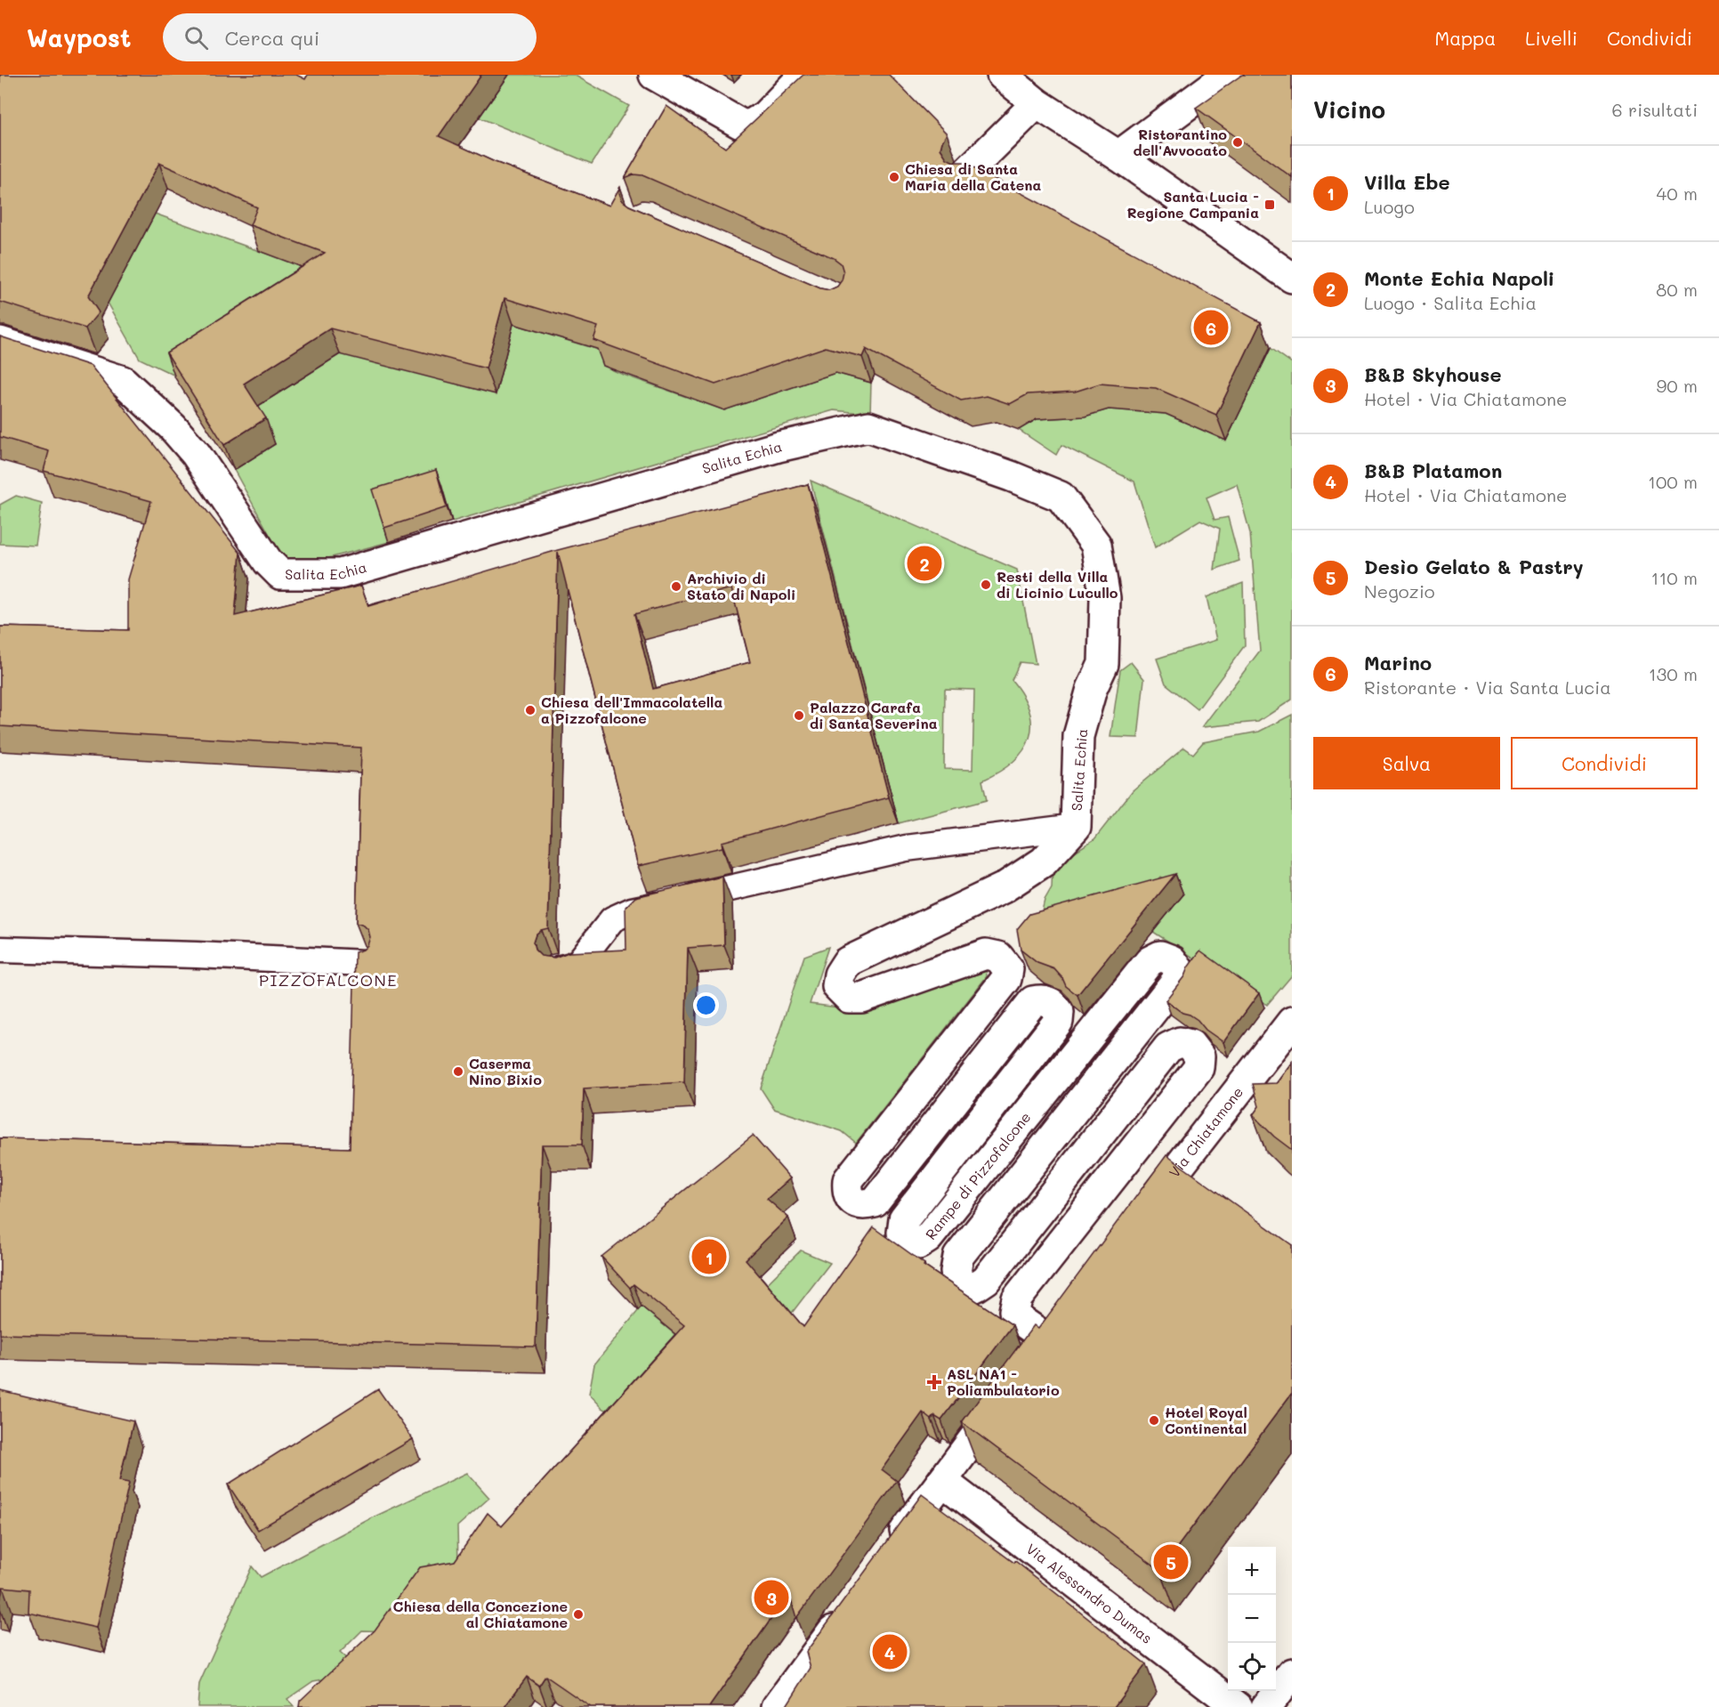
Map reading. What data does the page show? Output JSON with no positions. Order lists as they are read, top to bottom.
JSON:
{
  "streets": {
    "street": [
      "Salita Echia",
      "Via Chiatamone",
      "Rampe di Pizzofalcone",
      "Via Alessandro Dumas"
    ]
  },
  "crossings": [
    ["Salita Echia", "Rampe di Pizzofalcone"]
  ],
  "districts": ["PIZZOFALCONE"],
  "places": {
    "other": [
      "Ristorantino dell'Avvocato",
      "Chiesa di Santa Maria della Catena",
      "Resti della Villa di Licinio Lucullo",
      "Archivio di Stato di Napoli",
      "Chiesa dell'Immacolatella a Pizzofalcone",
      "Palazzo Carafa di Santa Severina",
      "Caserma Nino Bixio",
      "Hotel Royal Continental",
      "Chiesa della Concezione al Chiatamone"
    ],
    "transit": ["Santa Lucia - Regione Campania"],
    "health": ["ASL NA1 - Poliambulatorio"]
  },
  "page": {
    "header": "Waypost",
    "search": "Cerca qui",
    "nav": ["Mappa", "Livelli", "Condividi"],
    "heading": ["Vicino", "6 risultati"],
    "list": [
      {
        "mark": "1",
        "name": "Villa Ebe",
        "note": "Luogo",
        "value": "40 m"
      },
      {
        "mark": "2",
        "name": "Monte Echia Napoli",
        "note": "Luogo · Salita Echia",
        "value": "80 m"
      },
      {
        "mark": "3",
        "name": "B&B Skyhouse",
        "note": "Hotel · Via Chiatamone",
        "value": "90 m"
      },
      {
        "mark": "4",
        "name": "B&B Platamon",
        "note": "Hotel · Via Chiatamone",
        "value": "100 m"
      },
      {
        "mark": "5",
        "name": "Desìo Gelato & Pastry",
        "note": "Negozio",
        "value": "110 m"
      },
      {
        "mark": "6",
        "name": "Marino",
        "note": "Ristorante · Via Santa Lucia",
        "value": "130 m"
      }
    ],
    "pins": [
      "6",
      "2",
      "1",
      "5",
      "3",
      "4"
    ],
    "buttons": ["Salva", "Condividi"],
    "map_buttons": ["+", "−"]
  }
}
